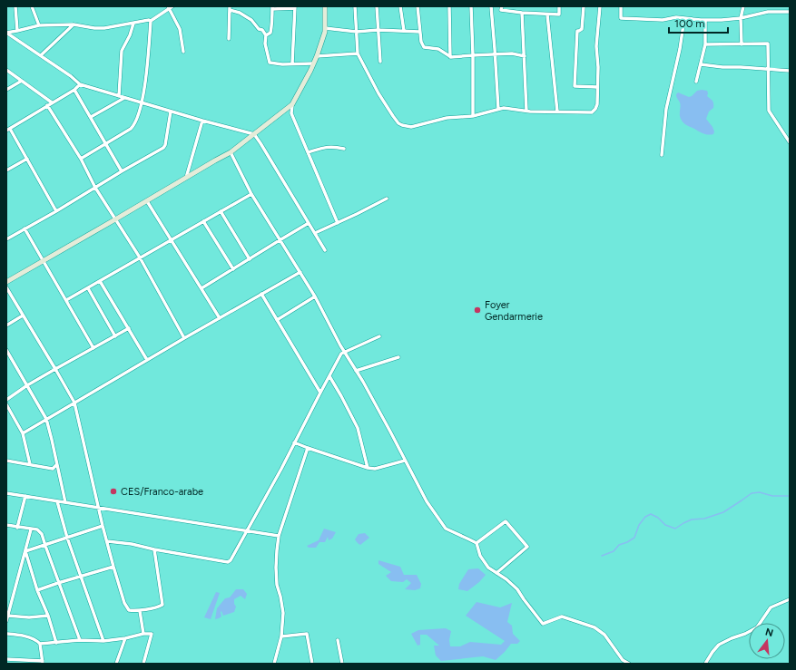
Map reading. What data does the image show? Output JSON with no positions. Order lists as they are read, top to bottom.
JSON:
{
  "places": ["Foyer Gendarmerie", "CES/Franco-arabe"],
  "scale_bar": "100 m",
  "north": "top"
}
